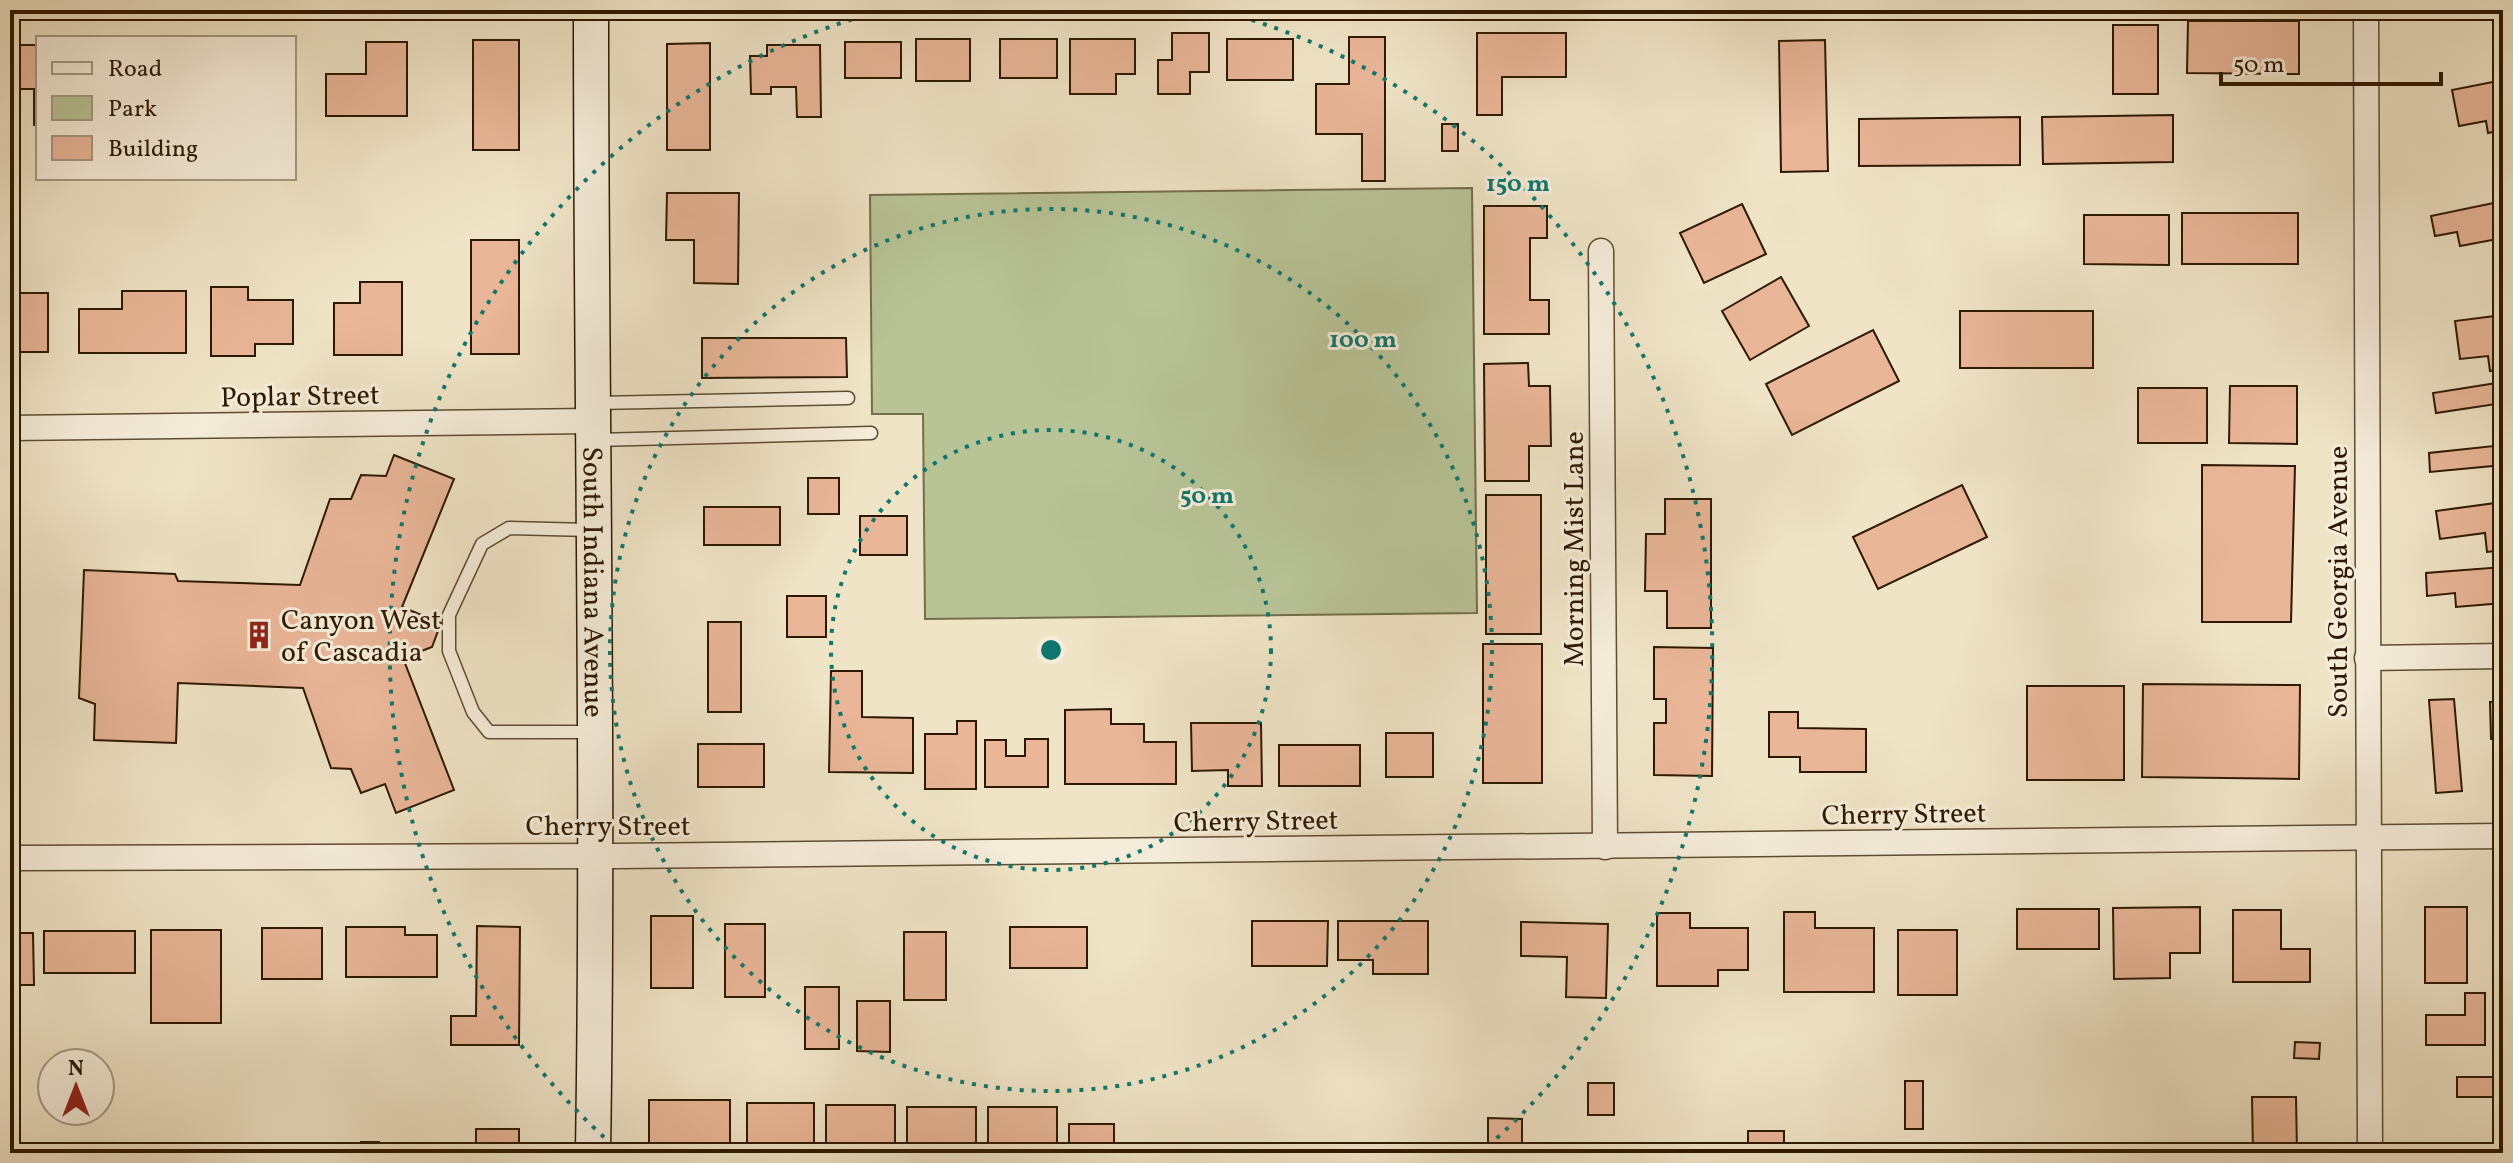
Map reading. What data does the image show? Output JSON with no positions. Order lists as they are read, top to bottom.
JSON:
{
  "streets": {
    "main road": ["South Indiana Avenue"],
    "street": [
      "Poplar Street",
      "Morning Mist Lane",
      "South Georgia Avenue",
      "Cherry Street"
    ]
  },
  "crossings": [
    ["Poplar Street", "South Indiana Avenue"],
    ["Morning Mist Lane", "Cherry Street"],
    ["South Indiana Avenue", "Cherry Street"],
    ["South Georgia Avenue", "Cherry Street"]
  ],
  "places": {
    "building": ["Canyon West of Cascadia"]
  },
  "legend": ["Road", "Park", "Building"],
  "scale_bar": "50 m",
  "north": "top",
  "rings": ["150 m", "100 m", "50 m"]
}
